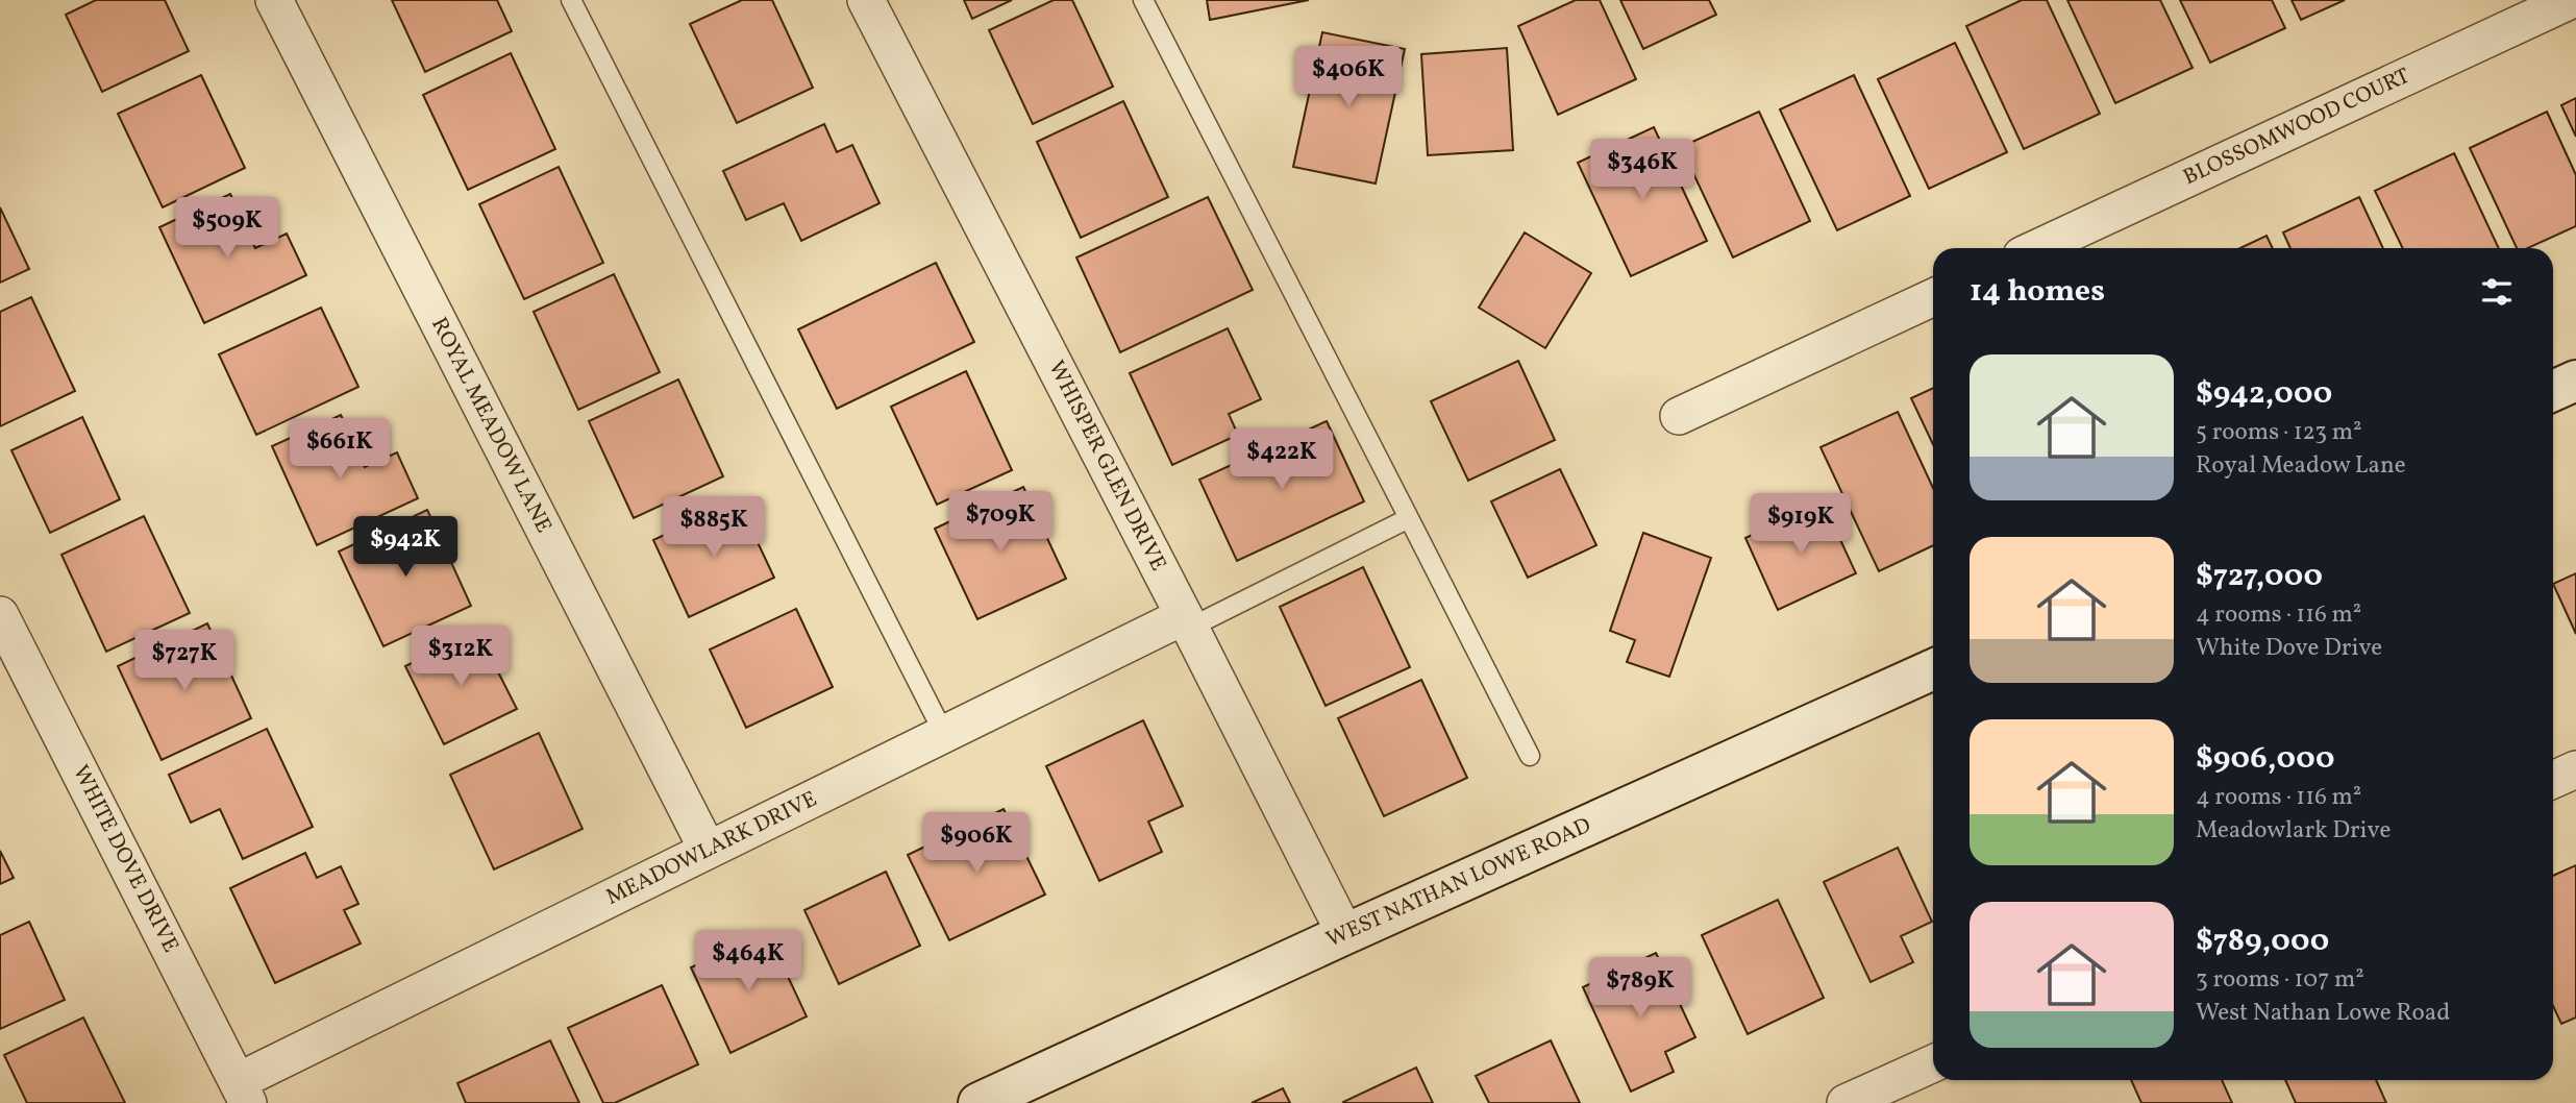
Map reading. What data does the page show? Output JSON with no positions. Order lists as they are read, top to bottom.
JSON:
{
  "streets": {
    "street": [
      "BLOSSOMWOOD COURT",
      "ROYAL MEADOW LANE",
      "WHISPER GLEN DRIVE",
      "MEADOWLARK DRIVE",
      "WHITE DOVE DRIVE",
      "WEST NATHAN LOWE ROAD"
    ]
  },
  "crossings": [
    ["ROYAL MEADOW LANE", "MEADOWLARK DRIVE"],
    ["WHISPER GLEN DRIVE", "MEADOWLARK DRIVE"],
    ["WHISPER GLEN DRIVE", "WEST NATHAN LOWE ROAD"],
    ["MEADOWLARK DRIVE", "WHITE DOVE DRIVE"]
  ],
  "page": {
    "price": [
      "$406K",
      "$346K",
      "$509K",
      "$661K",
      "$422K",
      "$709K",
      "$919K",
      "$885K",
      "$942K",
      "$312K",
      "$727K",
      "$906K",
      "$464K",
      "$789K"
    ],
    "heading": "14 homes",
    "list": [
      {
        "name": "$942,000",
        "note": "5 rooms · 123 m² · Royal Meadow Lane"
      },
      {
        "name": "$727,000",
        "note": "4 rooms · 116 m² · White Dove Drive"
      },
      {
        "name": "$906,000",
        "note": "4 rooms · 116 m² · Meadowlark Drive"
      },
      {
        "name": "$789,000",
        "note": "3 rooms · 107 m² · West Nathan Lowe Road"
      }
    ]
  }
}
